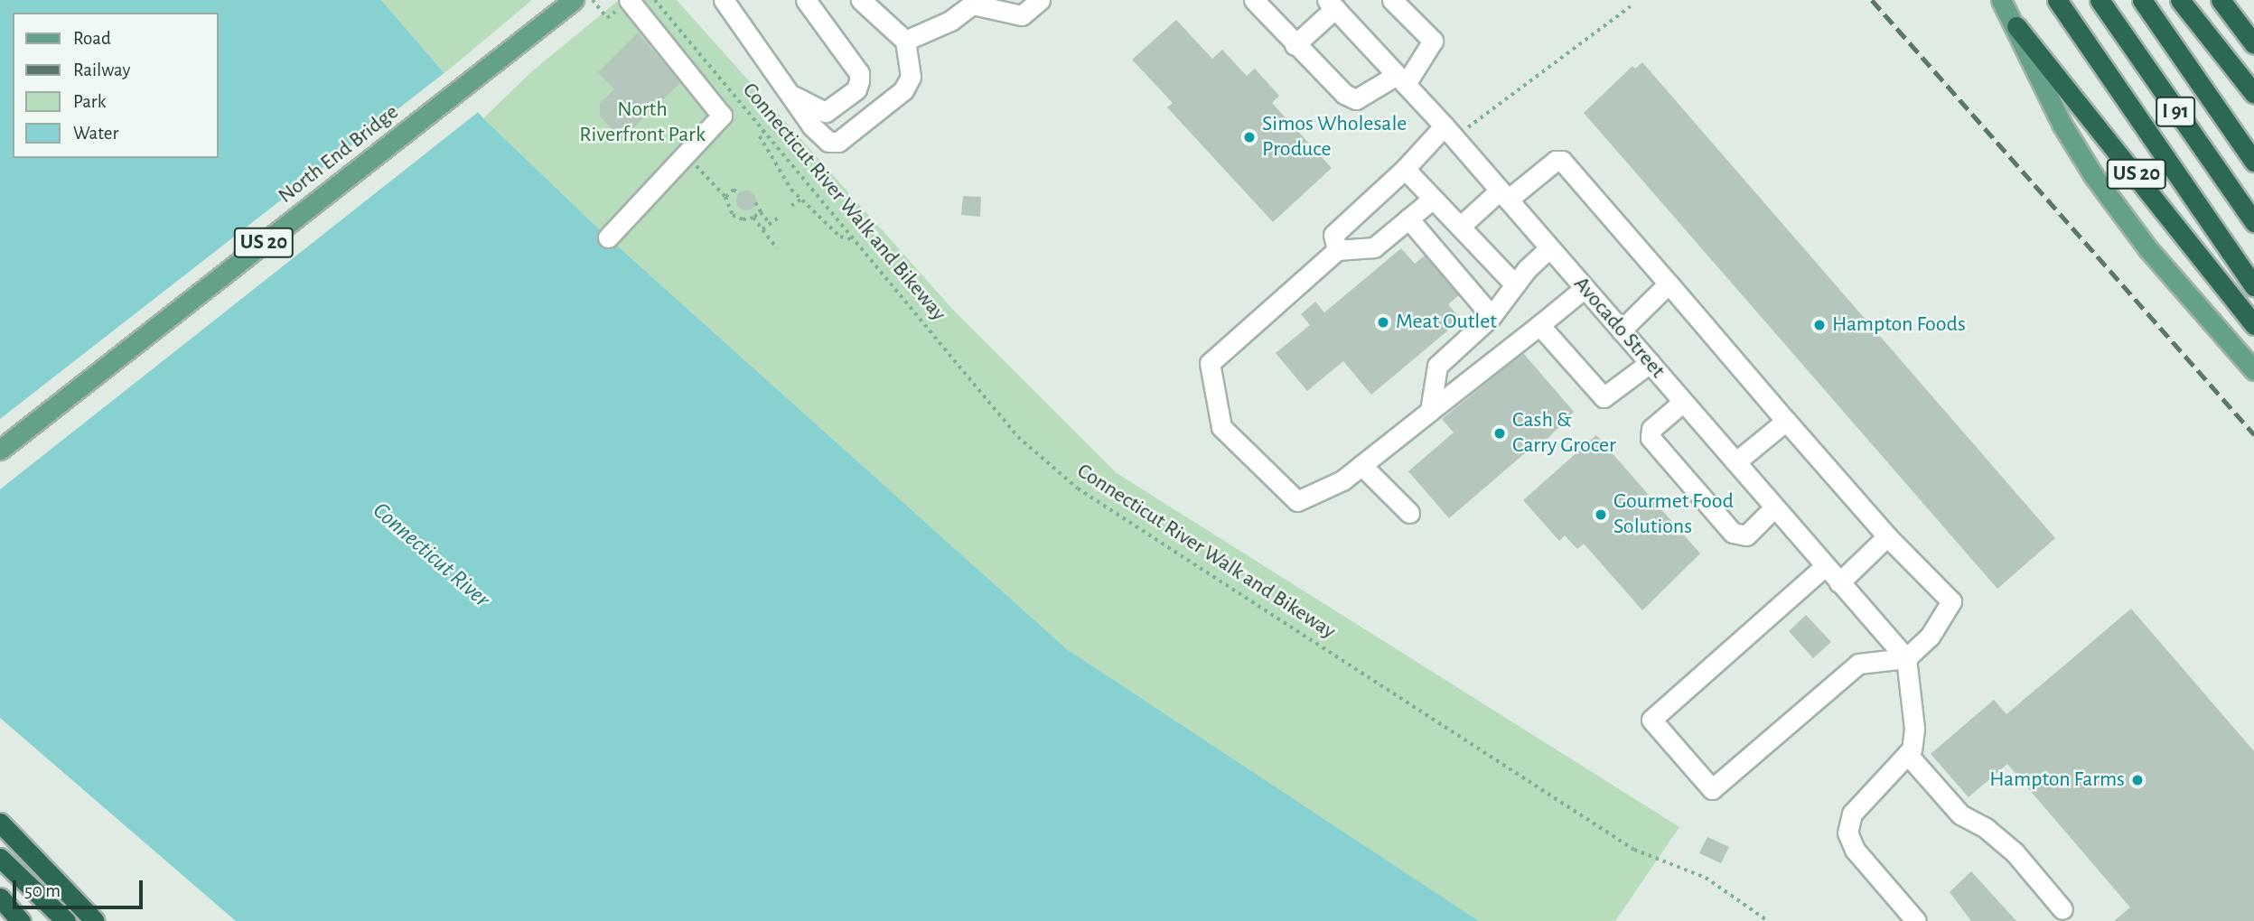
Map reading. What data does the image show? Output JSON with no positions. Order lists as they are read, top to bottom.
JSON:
{
  "streets": {
    "highway": ["I 91", "US 20"],
    "main road": ["North End Bridge"],
    "street": ["Avocado Street"],
    "path": ["Connecticut River Walk and Bikeway"]
  },
  "crossings": [
    ["North End Bridge", "US 20"]
  ],
  "water": ["Connecticut River"],
  "parks": ["North Riverfront Park"],
  "places": [
    "Simos Wholesale Produce",
    "Meat Outlet",
    "Hampton Foods",
    "Cash & Carry Grocer",
    "Gourmet Food Solutions",
    "Hampton Farms"
  ],
  "legend": [
    "Road",
    "Railway",
    "Park",
    "Water"
  ],
  "scale_bar": "50 m"
}
